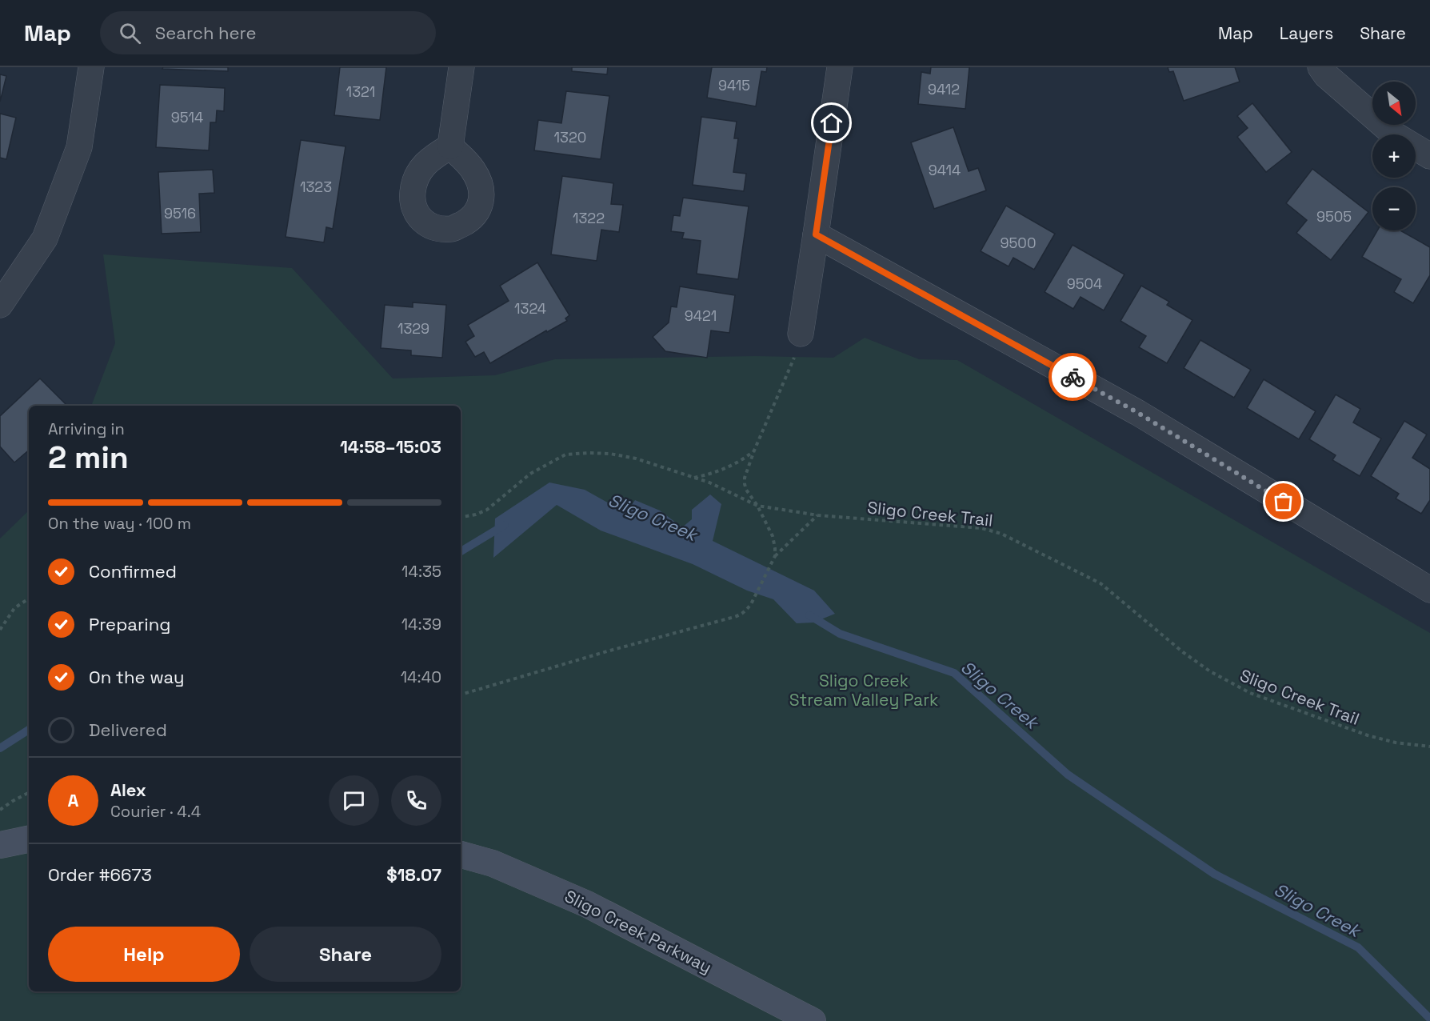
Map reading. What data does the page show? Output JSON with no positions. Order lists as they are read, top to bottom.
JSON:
{
  "streets": {
    "street": ["Sligo Creek Parkway"],
    "path": ["Sligo Creek Trail"]
  },
  "water": ["Sligo Creek"],
  "parks": ["Sligo Creek Stream Valley Park"],
  "house_numbers": [
    "9415",
    "9412",
    "1321",
    "9514",
    "1320",
    "9414",
    "1323",
    "9516",
    "9505",
    "1322",
    "9500",
    "9504",
    "1324",
    "9421",
    "1329"
  ],
  "north": "bottom right",
  "page": {
    "header": "Map",
    "search": "Search here",
    "nav": ["Map", "Layers", "Share"],
    "map_buttons": ["+", "−"],
    "heading": ["2 min", "Arriving in", "14:58–15:03"],
    "panel": [
      "Alex",
      "Courier · 4.4",
      "Order #6673",
      "$18.07"
    ],
    "bar": "On the way · 100 m",
    "list": [
      ["Confirmed", "14:35"],
      ["Preparing", "14:39"],
      ["On the way", "14:40"],
      "Delivered"
    ],
    "round": "A",
    "buttons": ["Help", "Share"]
  }
}
